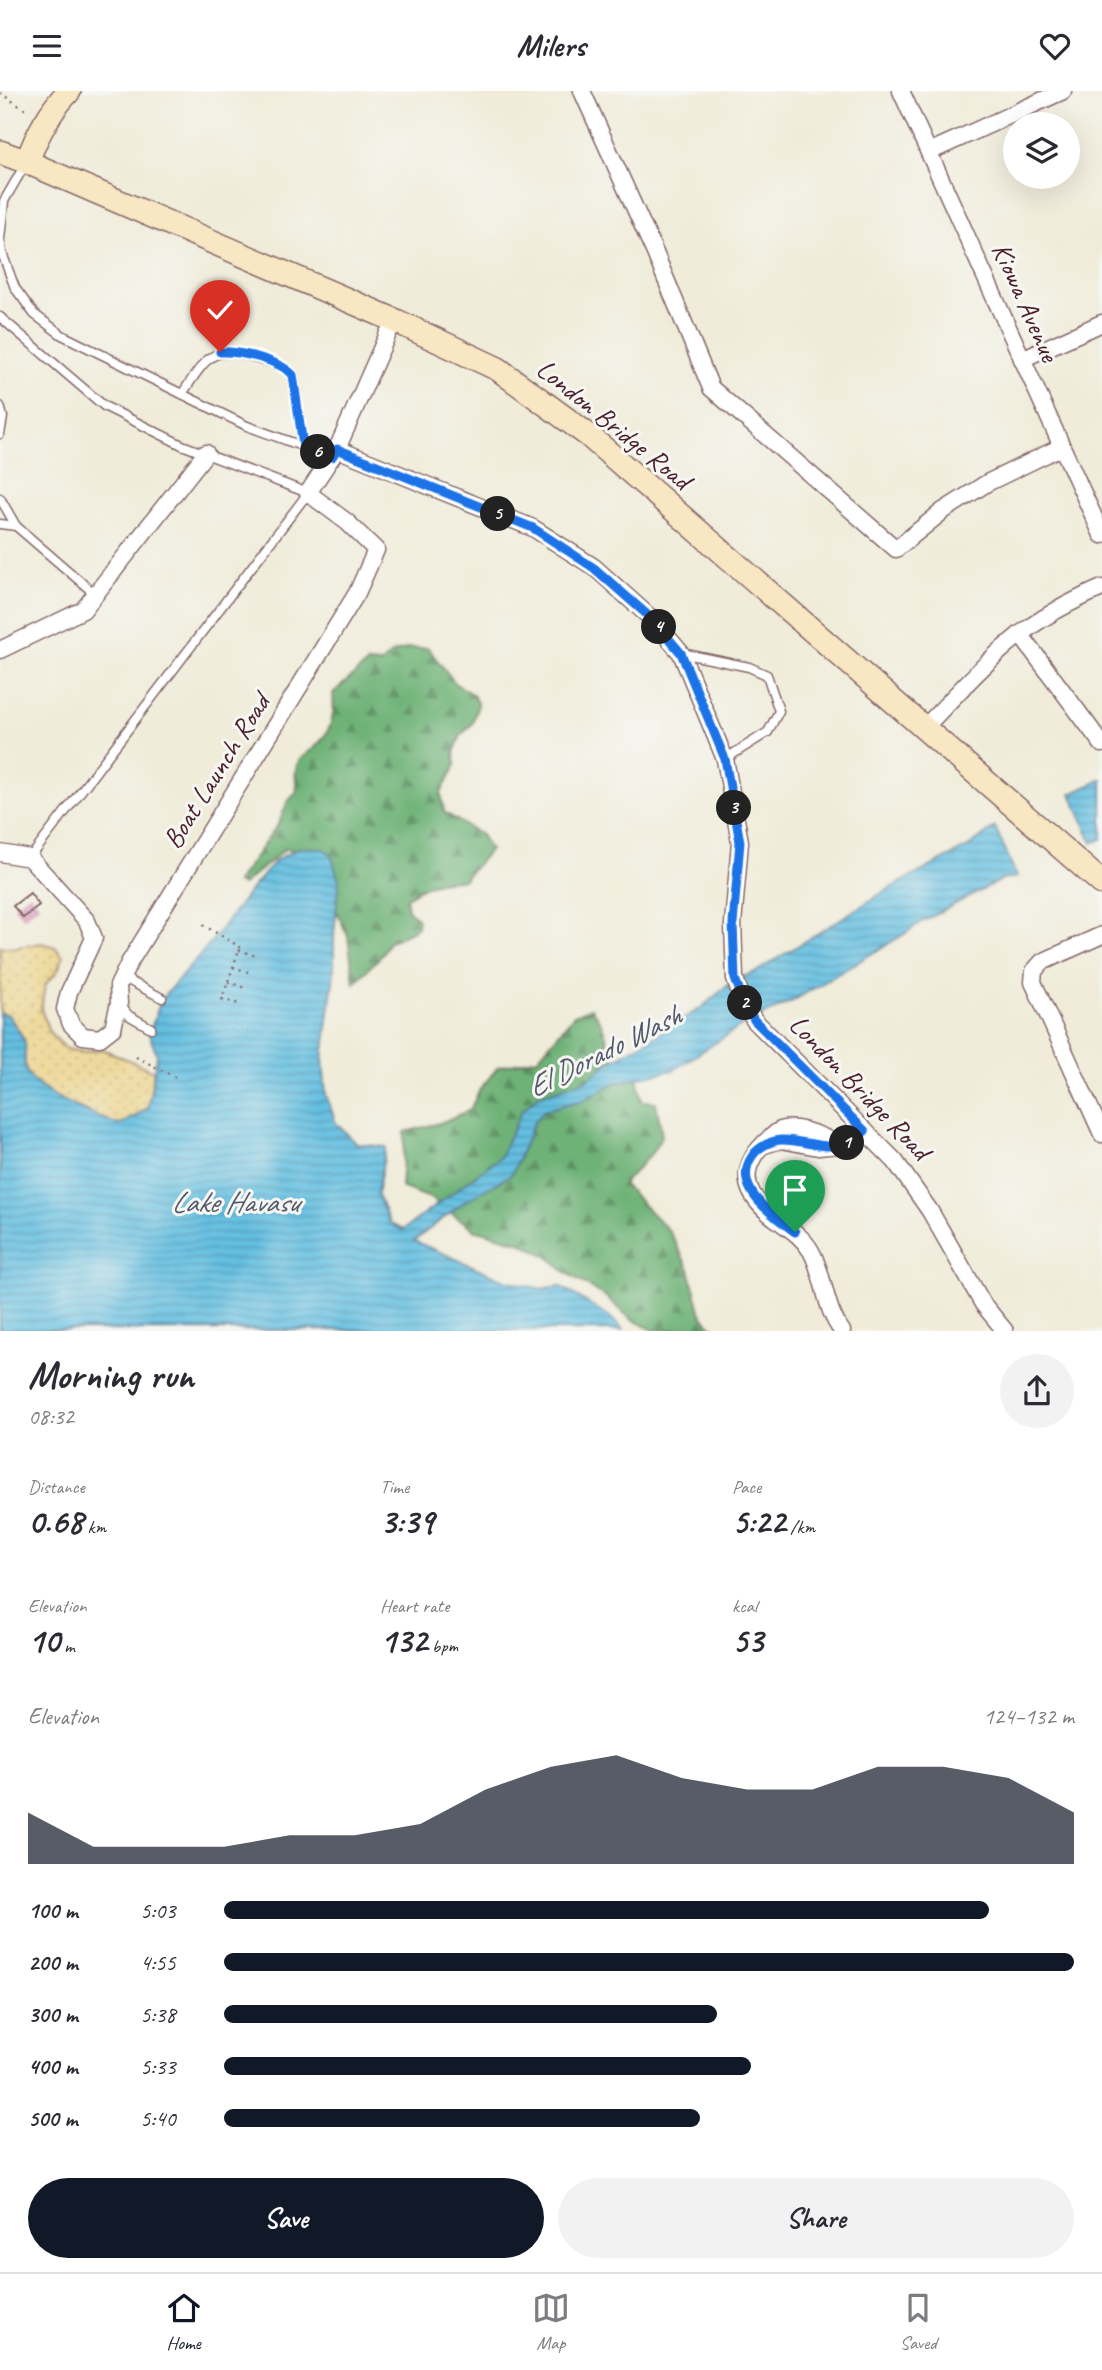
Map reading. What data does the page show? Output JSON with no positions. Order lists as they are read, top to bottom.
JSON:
{
  "streets": {
    "street": ["Kiowa Avenue", "London Bridge Road", "Boat Launch Road"]
  },
  "water": ["El Dorado Wash", "Lake Havasu"],
  "page": {
    "header": "Milers",
    "pins": [
      "6",
      "5",
      "4",
      "3",
      "2",
      "1"
    ],
    "heading": ["Morning run", "08:32"],
    "stats": [
      ["Distance", "0.68 km"],
      ["Time", "3:39"],
      ["Pace", "5:22 /km"],
      ["Elevation", "10 m"],
      ["Heart rate", "132 bpm"],
      ["kcal", "53"]
    ],
    "chart": ["Elevation", "124–132 m"],
    "list": [
      {
        "name": "100 m",
        "note": "5:03"
      },
      {
        "name": "200 m",
        "note": "4:55"
      },
      {
        "name": "300 m",
        "note": "5:38"
      },
      {
        "name": "400 m",
        "note": "5:33"
      },
      {
        "name": "500 m",
        "note": "5:40"
      }
    ],
    "buttons": ["Save", "Share"],
    "tabs": ["Home", "Map", "Saved"]
  }
}
